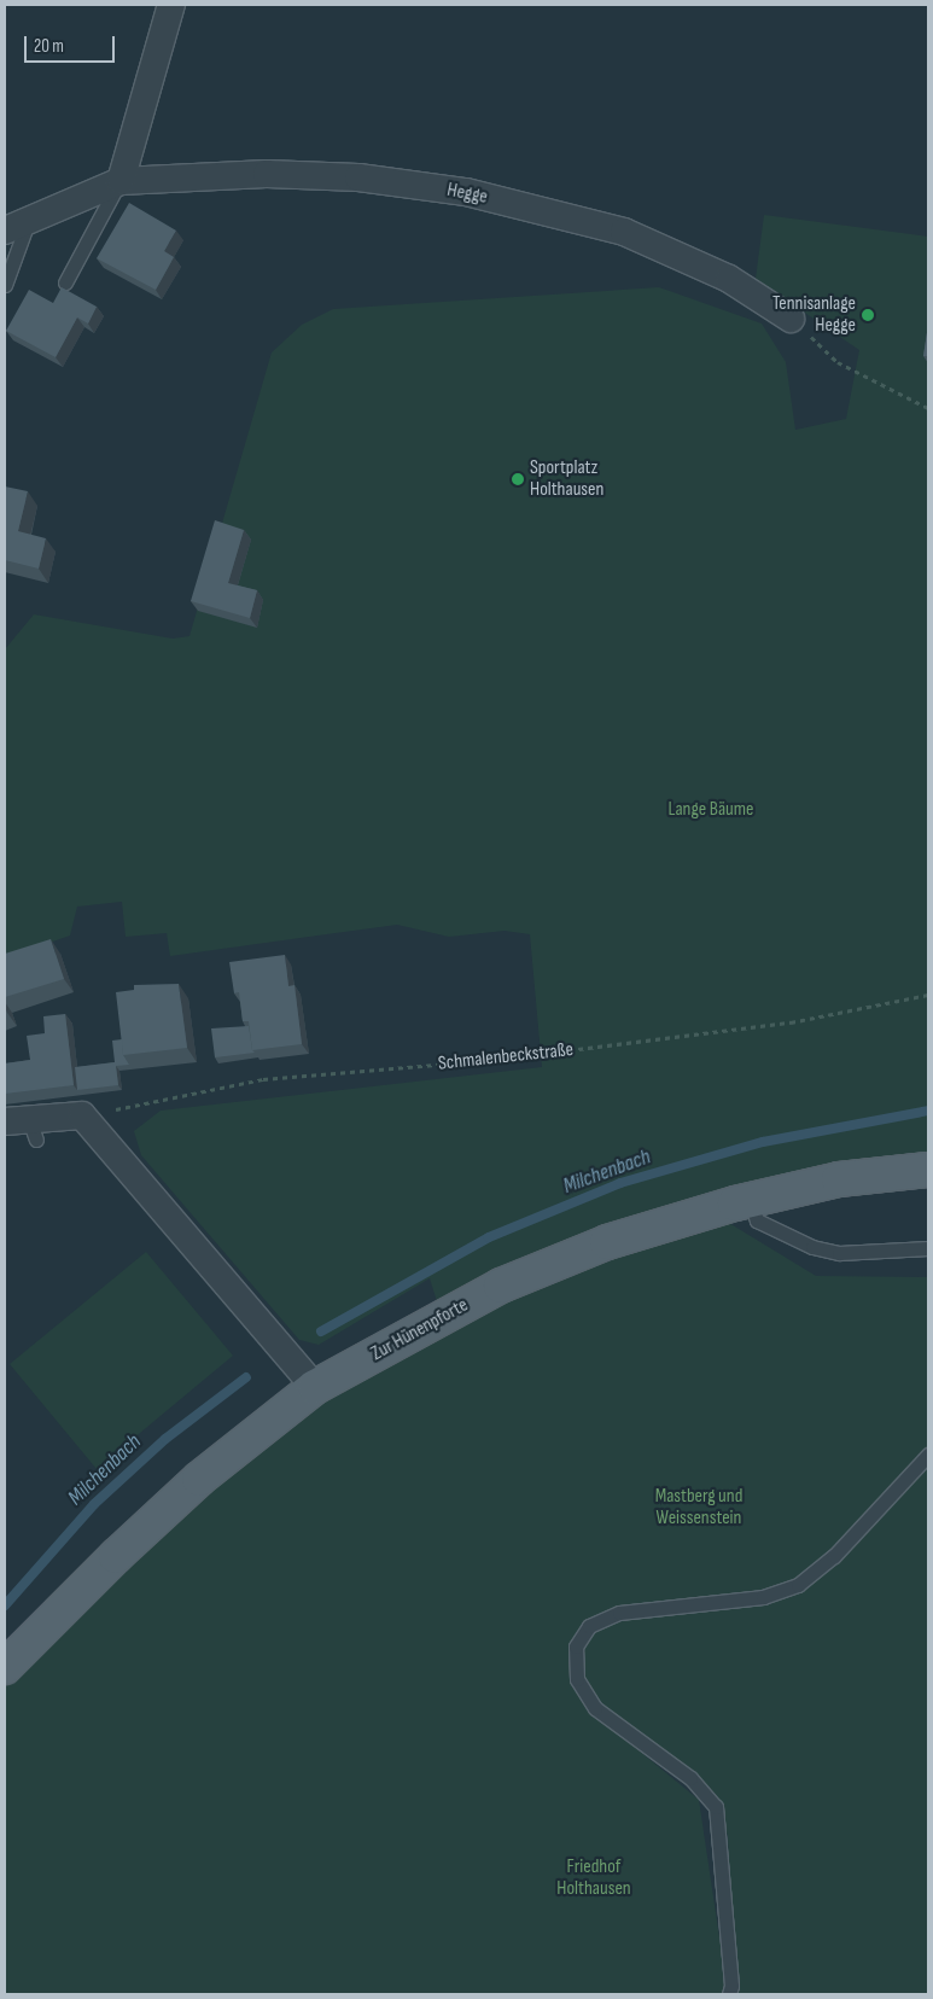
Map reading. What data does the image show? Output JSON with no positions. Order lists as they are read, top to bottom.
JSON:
{
  "streets": {
    "main road": ["Zur Hünenpforte"],
    "street": ["Hegge"],
    "path": ["Schmalenbeckstraße"]
  },
  "water": ["Milchenbach"],
  "parks": ["Lange Bäume", "Mastberg und Weissenstein", "Friedhof Holthausen"],
  "places": ["Tennisanlage Hegge", "Sportplatz Holthausen"],
  "scale_bar": "20 m"
}
